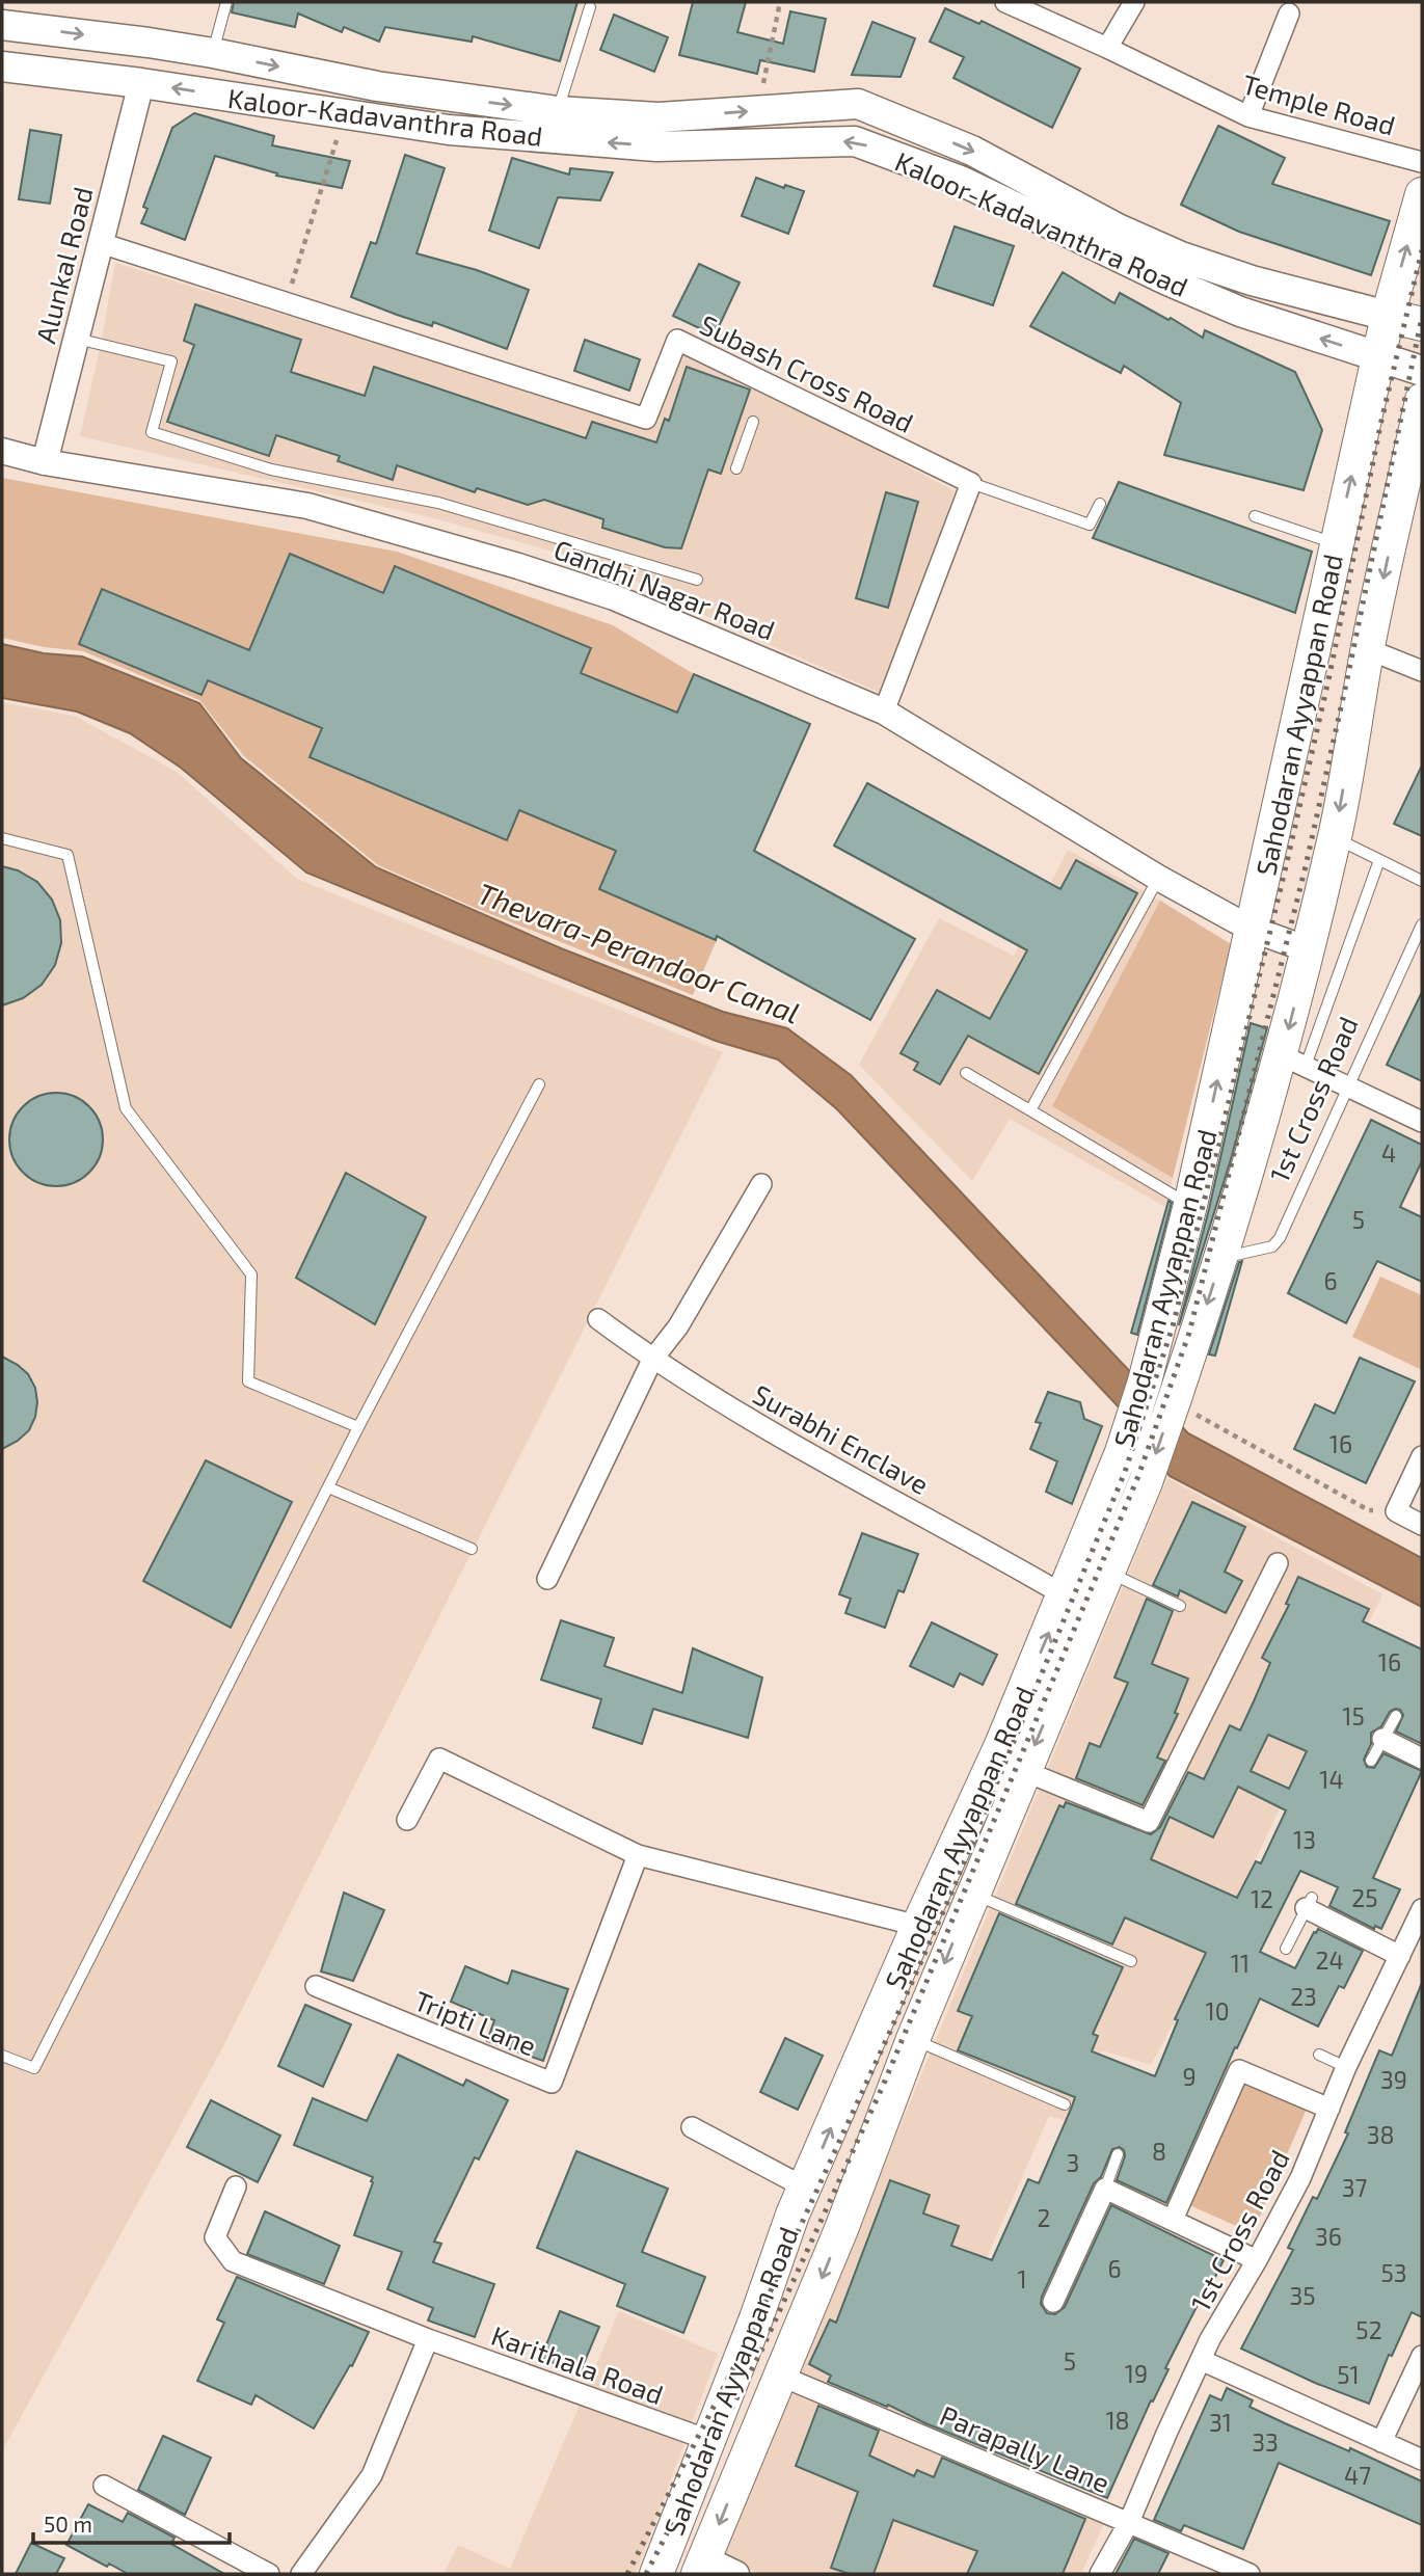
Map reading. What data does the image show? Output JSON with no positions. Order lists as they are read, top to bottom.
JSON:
{
  "streets": {
    "main road": ["Kaloor-Kadavanthra Road", "Sahodaran Ayyappan Road"],
    "street": [
      "Temple Road",
      "Alunkal Road",
      "Subash Cross Road",
      "Gandhi Nagar Road",
      "1st Cross Road",
      "Surabhi Enclave",
      "Tripti Lane",
      "Karithala Road",
      "Parapally Lane"
    ]
  },
  "crossings": [
    ["Kaloor-Kadavanthra Road", "Alunkal Road"],
    ["Kaloor-Kadavanthra Road", "Sahodaran Ayyappan Road"],
    ["Alunkal Road", "Subash Cross Road"],
    ["Alunkal Road", "Gandhi Nagar Road"],
    ["Gandhi Nagar Road", "Sahodaran Ayyappan Road"],
    ["Sahodaran Ayyappan Road", "1st Cross Road"],
    ["Sahodaran Ayyappan Road", "Surabhi Enclave"],
    ["Sahodaran Ayyappan Road", "Karithala Road"],
    ["Sahodaran Ayyappan Road", "Parapally Lane"],
    ["1st Cross Road", "Parapally Lane"]
  ],
  "water": ["Thevara-Perandoor Canal"],
  "house_numbers": [
    "4",
    "5",
    "6",
    "16",
    "16",
    "15",
    "14",
    "13",
    "25",
    "12",
    "24",
    "11",
    "23",
    "10",
    "9",
    "39",
    "38",
    "8",
    "3",
    "37",
    "2",
    "36",
    "6",
    "53",
    "1",
    "35",
    "52",
    "5",
    "19",
    "51",
    "18",
    "31",
    "33",
    "47"
  ],
  "scale_bar": "50 m"
}
